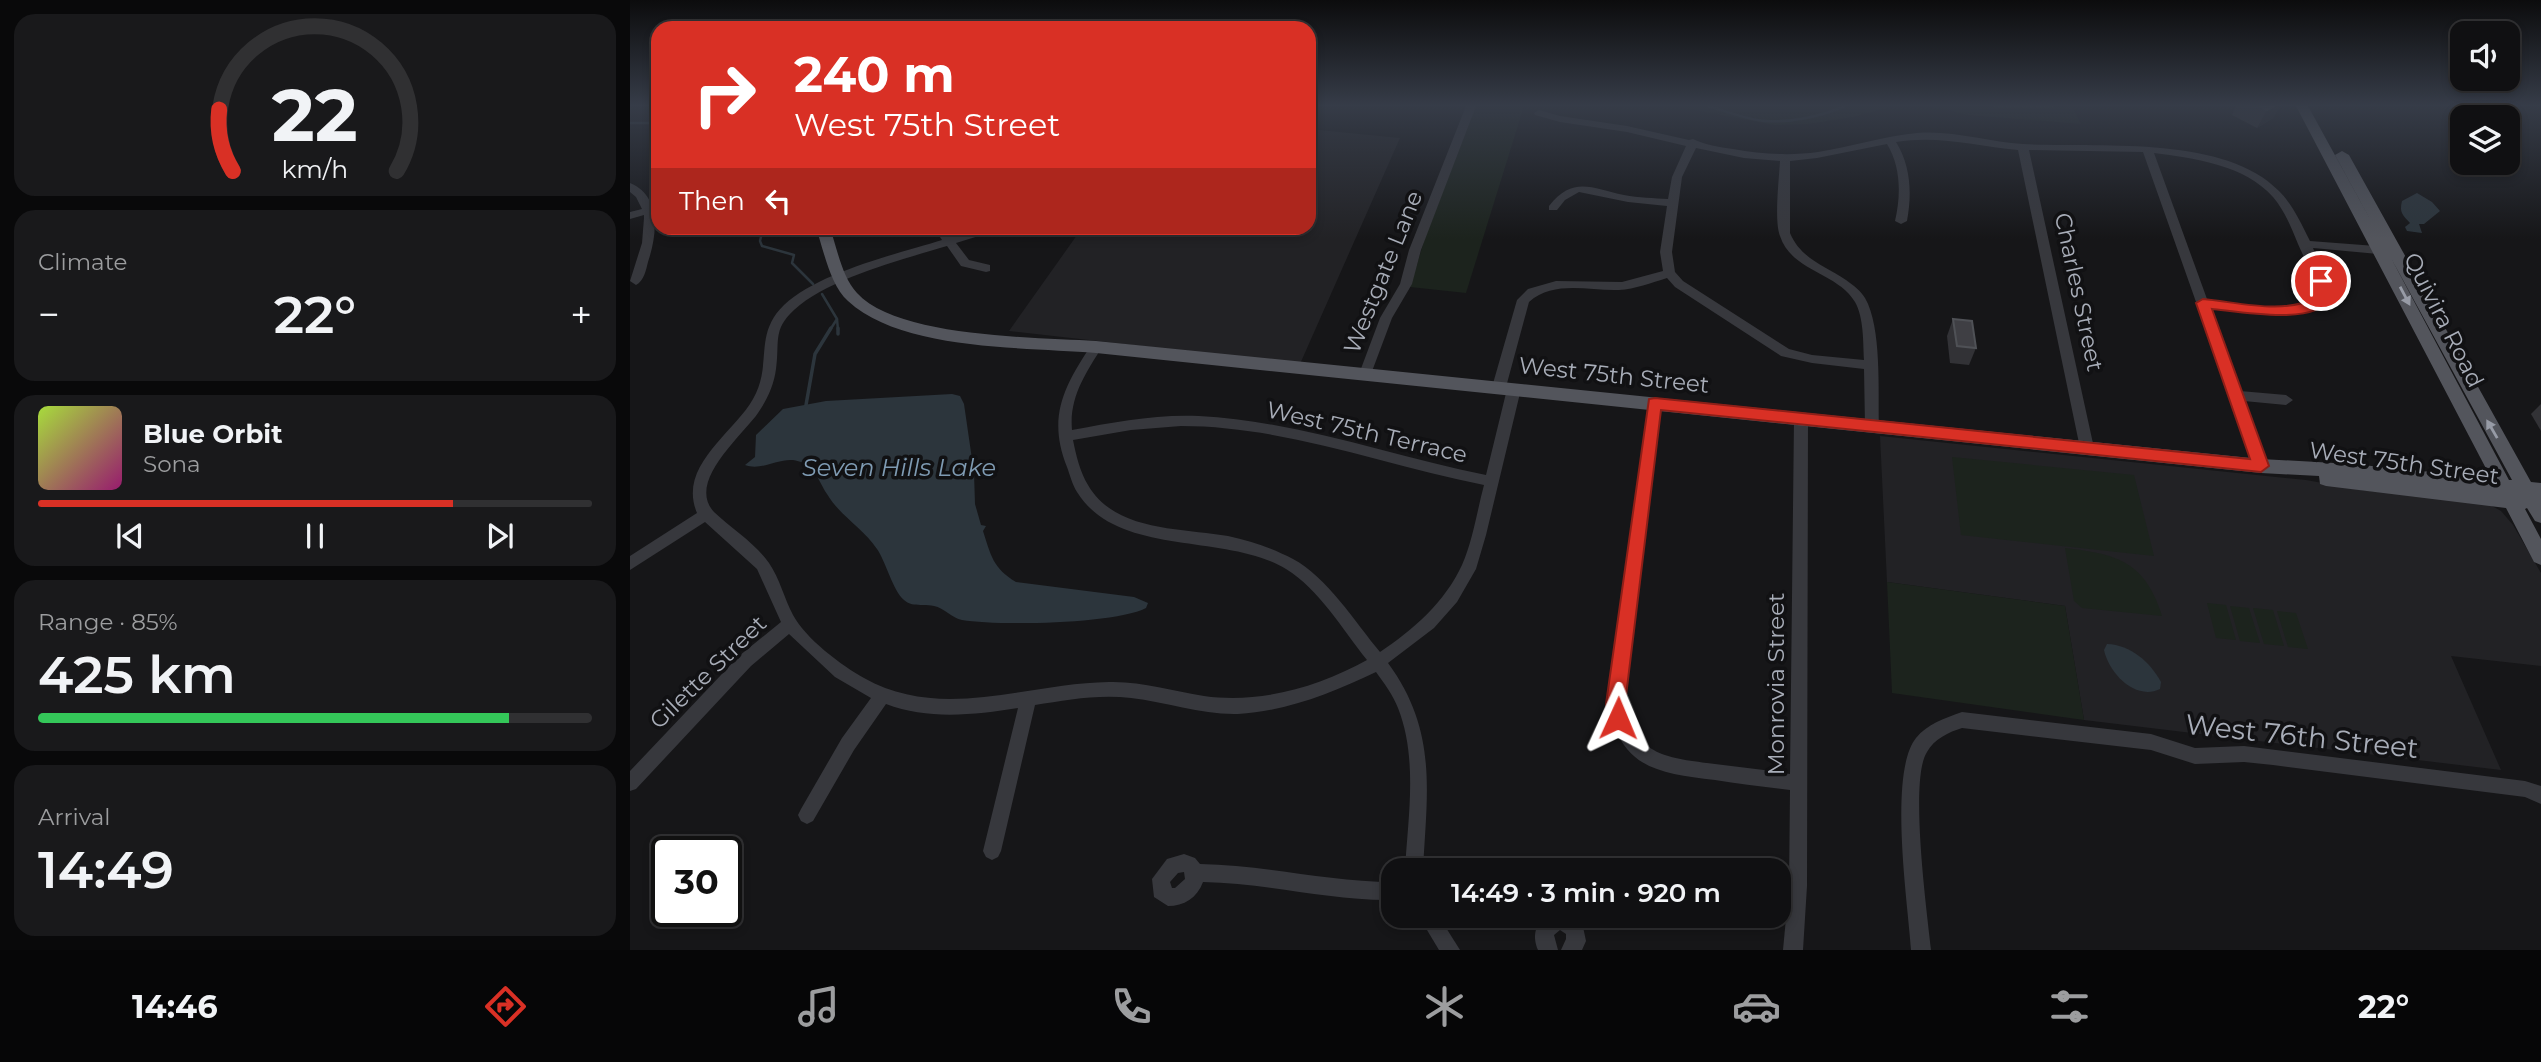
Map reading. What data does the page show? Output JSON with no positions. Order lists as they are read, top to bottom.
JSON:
{
  "streets": {
    "main road": ["Quivira Road", "West 75th Street"],
    "street": [
      "Westgate Lane",
      "Charles Street",
      "West 75th Terrace",
      "Gilette Street",
      "Monrovia Street",
      "West 76th Street"
    ]
  },
  "crossings": [
    ["Westgate Lane", "West 75th Street"],
    ["Charles Street", "West 75th Street"],
    ["Quivira Road", "West 75th Street"],
    ["West 75th Street", "Monrovia Street"]
  ],
  "water": ["Seven Hills Lake"],
  "page": {
    "turn": ["240 m", "West 75th Street"],
    "then": "Then",
    "tile": [
      "Climate",
      ["Range · 85%", "425 km"],
      ["Arrival", "14:49"]
    ],
    "heat": ["−", "22°", "+"],
    "song": ["Blue Orbit", "Sona"],
    "limit": "30",
    "trip": "14:49 · 3 min · 920 m",
    "tabs": ["14:46", "22°"],
    "gauge": ["22", "km/h"]
  }
}
